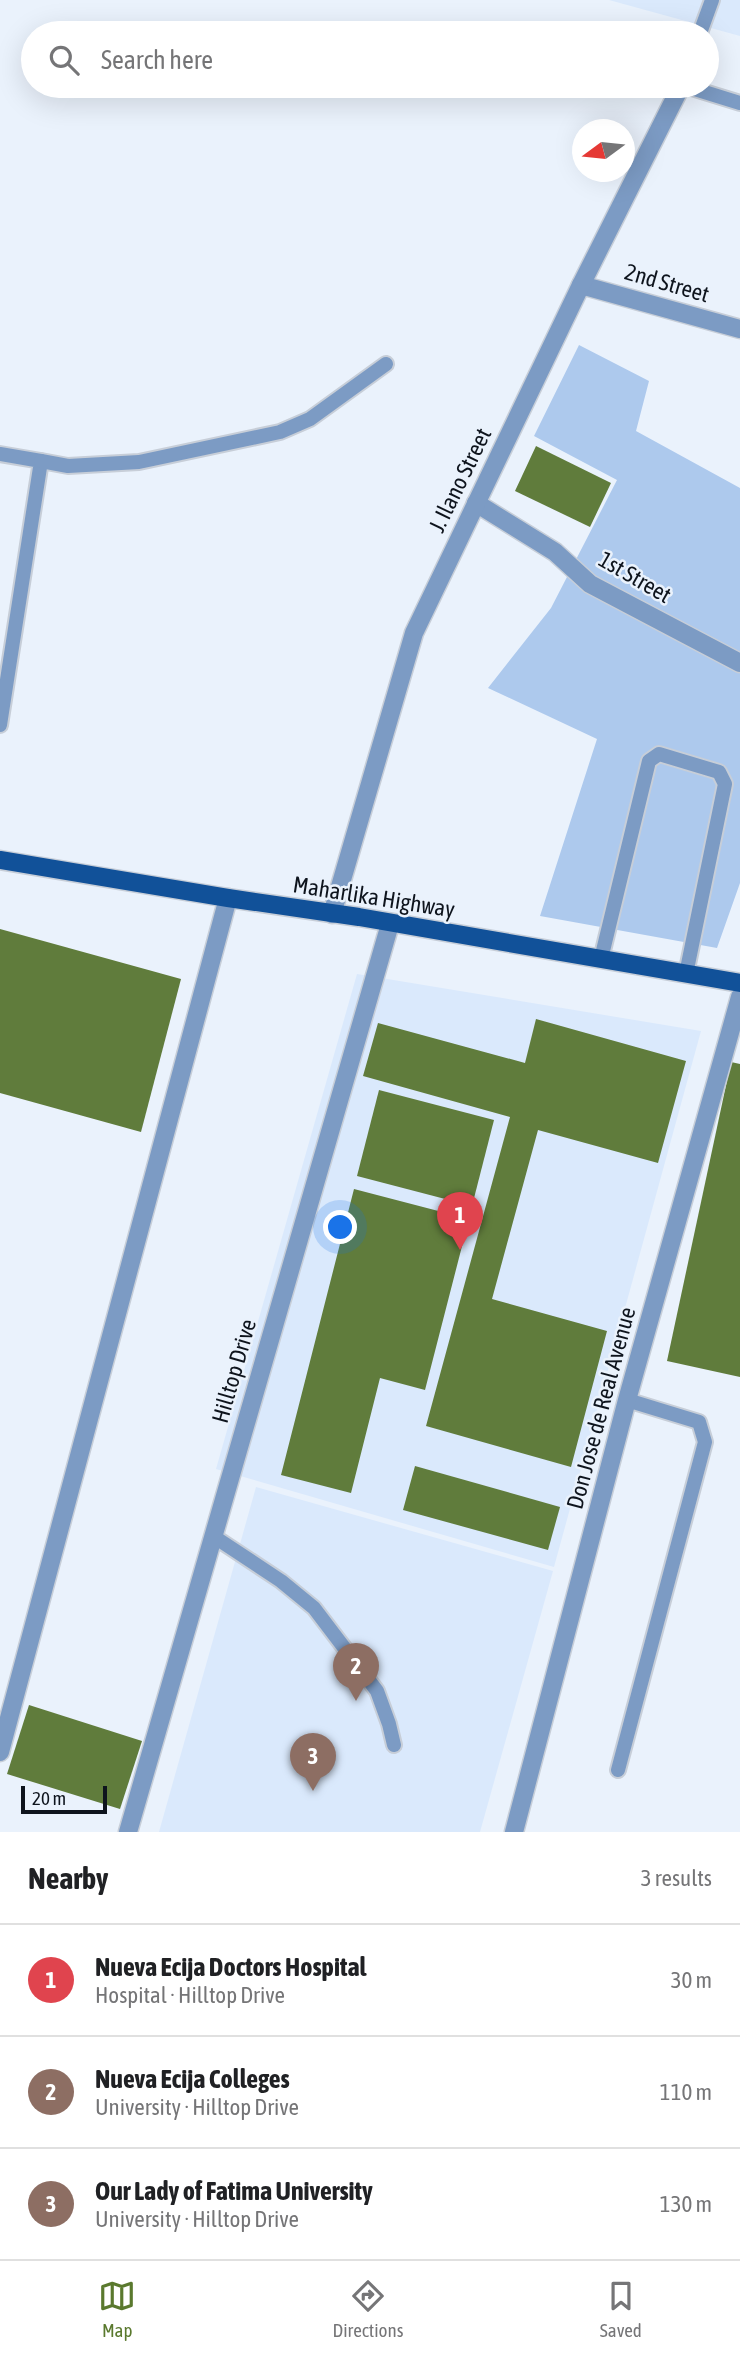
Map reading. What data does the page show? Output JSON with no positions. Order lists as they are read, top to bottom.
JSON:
{
  "streets": {
    "main road": ["Maharlika Highway"],
    "street": [
      "2nd Street",
      "J. Ilano Street",
      "1st Street",
      "Hilltop Drive",
      "Don Jose de Real Avenue"
    ]
  },
  "crossings": [
    ["2nd Street", "J. Ilano Street"],
    ["J. Ilano Street", "1st Street"],
    ["J. Ilano Street", "Maharlika Highway"],
    ["Maharlika Highway", "Hilltop Drive"]
  ],
  "scale_bar": "20 m",
  "north": "left",
  "page": {
    "search": "Search here",
    "pins": ["1", "2", "3"],
    "scale": "20 m",
    "heading": ["Nearby", "3 results"],
    "list": [
      {
        "mark": "1",
        "name": "Nueva Ecija Doctors Hospital",
        "note": "Hospital · Hilltop Drive",
        "value": "30 m"
      },
      {
        "mark": "2",
        "name": "Nueva Ecija Colleges",
        "note": "University · Hilltop Drive",
        "value": "110 m"
      },
      {
        "mark": "3",
        "name": "Our Lady of Fatima University",
        "note": "University · Hilltop Drive",
        "value": "130 m"
      }
    ],
    "nav": ["Map", "Directions", "Saved"]
  }
}
